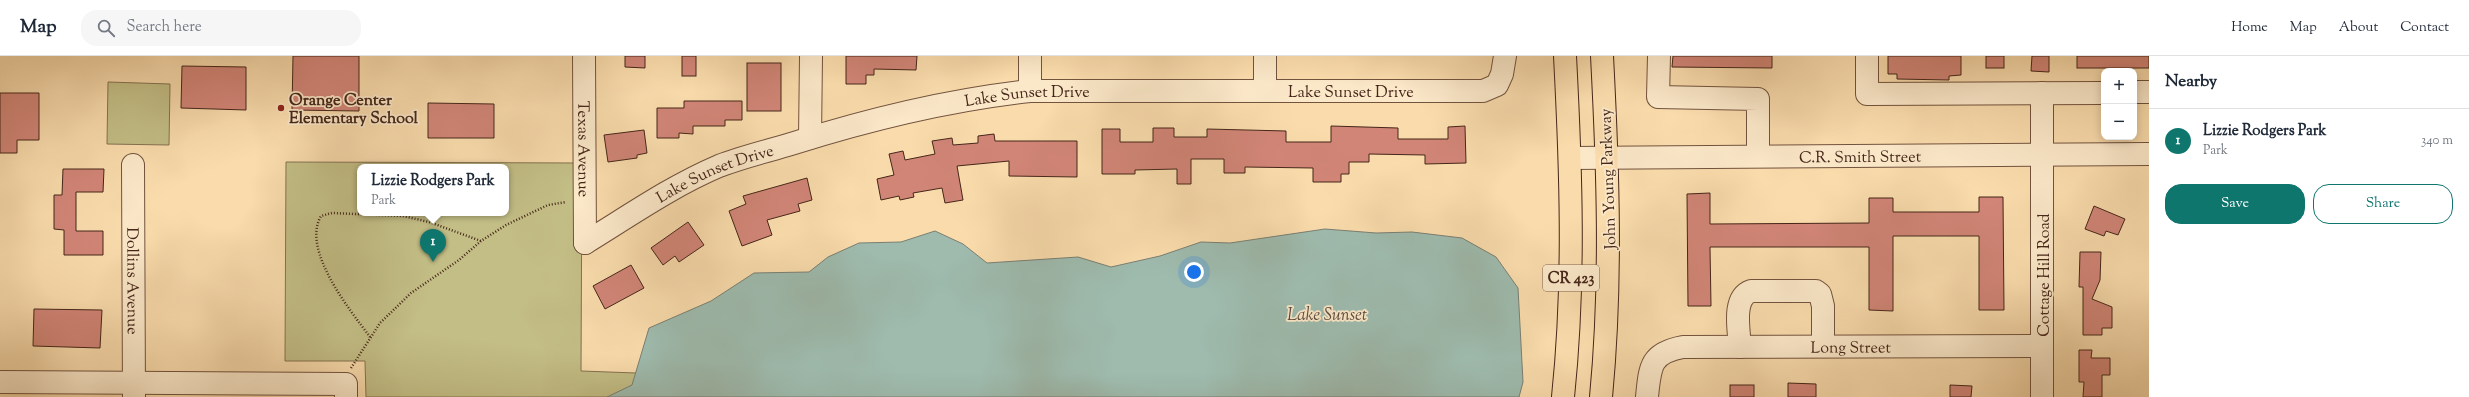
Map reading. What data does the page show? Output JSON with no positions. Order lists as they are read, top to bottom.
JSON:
{
  "streets": {
    "main road": ["John Young Parkway", "CR 423"],
    "street": [
      "Lake Sunset Drive",
      "Texas Avenue",
      "C.R. Smith Street",
      "Cottage Hill Road",
      "Dollins Avenue",
      "Long Street"
    ]
  },
  "crossings": [
    ["Lake Sunset Drive", "Texas Avenue"],
    ["C.R. Smith Street", "John Young Parkway"],
    ["C.R. Smith Street", "Cottage Hill Road"],
    ["C.R. Smith Street", "CR 423"],
    ["Cottage Hill Road", "Long Street"]
  ],
  "water": ["Lake Sunset"],
  "places": ["Orange Center Elementary School"],
  "page": {
    "header": "Map",
    "search": "Search here",
    "nav": [
      "Home",
      "Map",
      "About",
      "Contact"
    ],
    "heading": "Nearby",
    "map_buttons": ["+", "−"],
    "list": [
      {
        "mark": "1",
        "name": "Lizzie Rodgers Park",
        "note": "Park",
        "value": "340 m"
      }
    ],
    "popup": ["Lizzie Rodgers Park", "Park"],
    "buttons": ["Save", "Share"],
    "pins": "1"
  }
}
